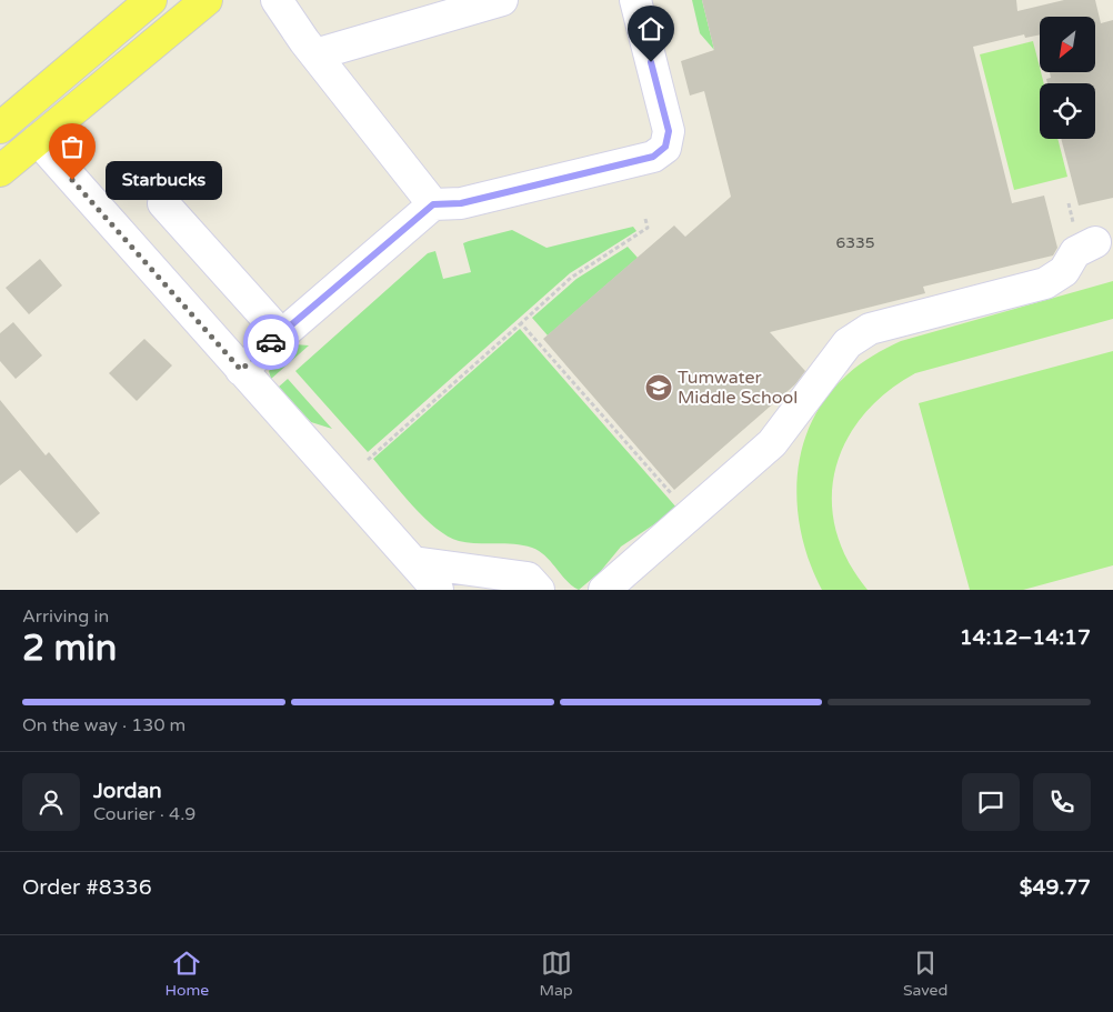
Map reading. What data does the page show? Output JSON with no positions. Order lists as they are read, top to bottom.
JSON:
{
  "places": {
    "other": ["Starbucks"],
    "school or university": ["Tumwater Middle School"]
  },
  "house_numbers": ["6335"],
  "north": "bottom left",
  "page": {
    "bubble": "Starbucks",
    "heading": ["2 min", "Arriving in", "14:12–14:17"],
    "panel": [
      "Jordan",
      "Courier · 4.9",
      "Order #8336",
      "$49.77"
    ],
    "bar": "On the way · 130 m",
    "tabs": ["Home", "Map", "Saved"]
  }
}
